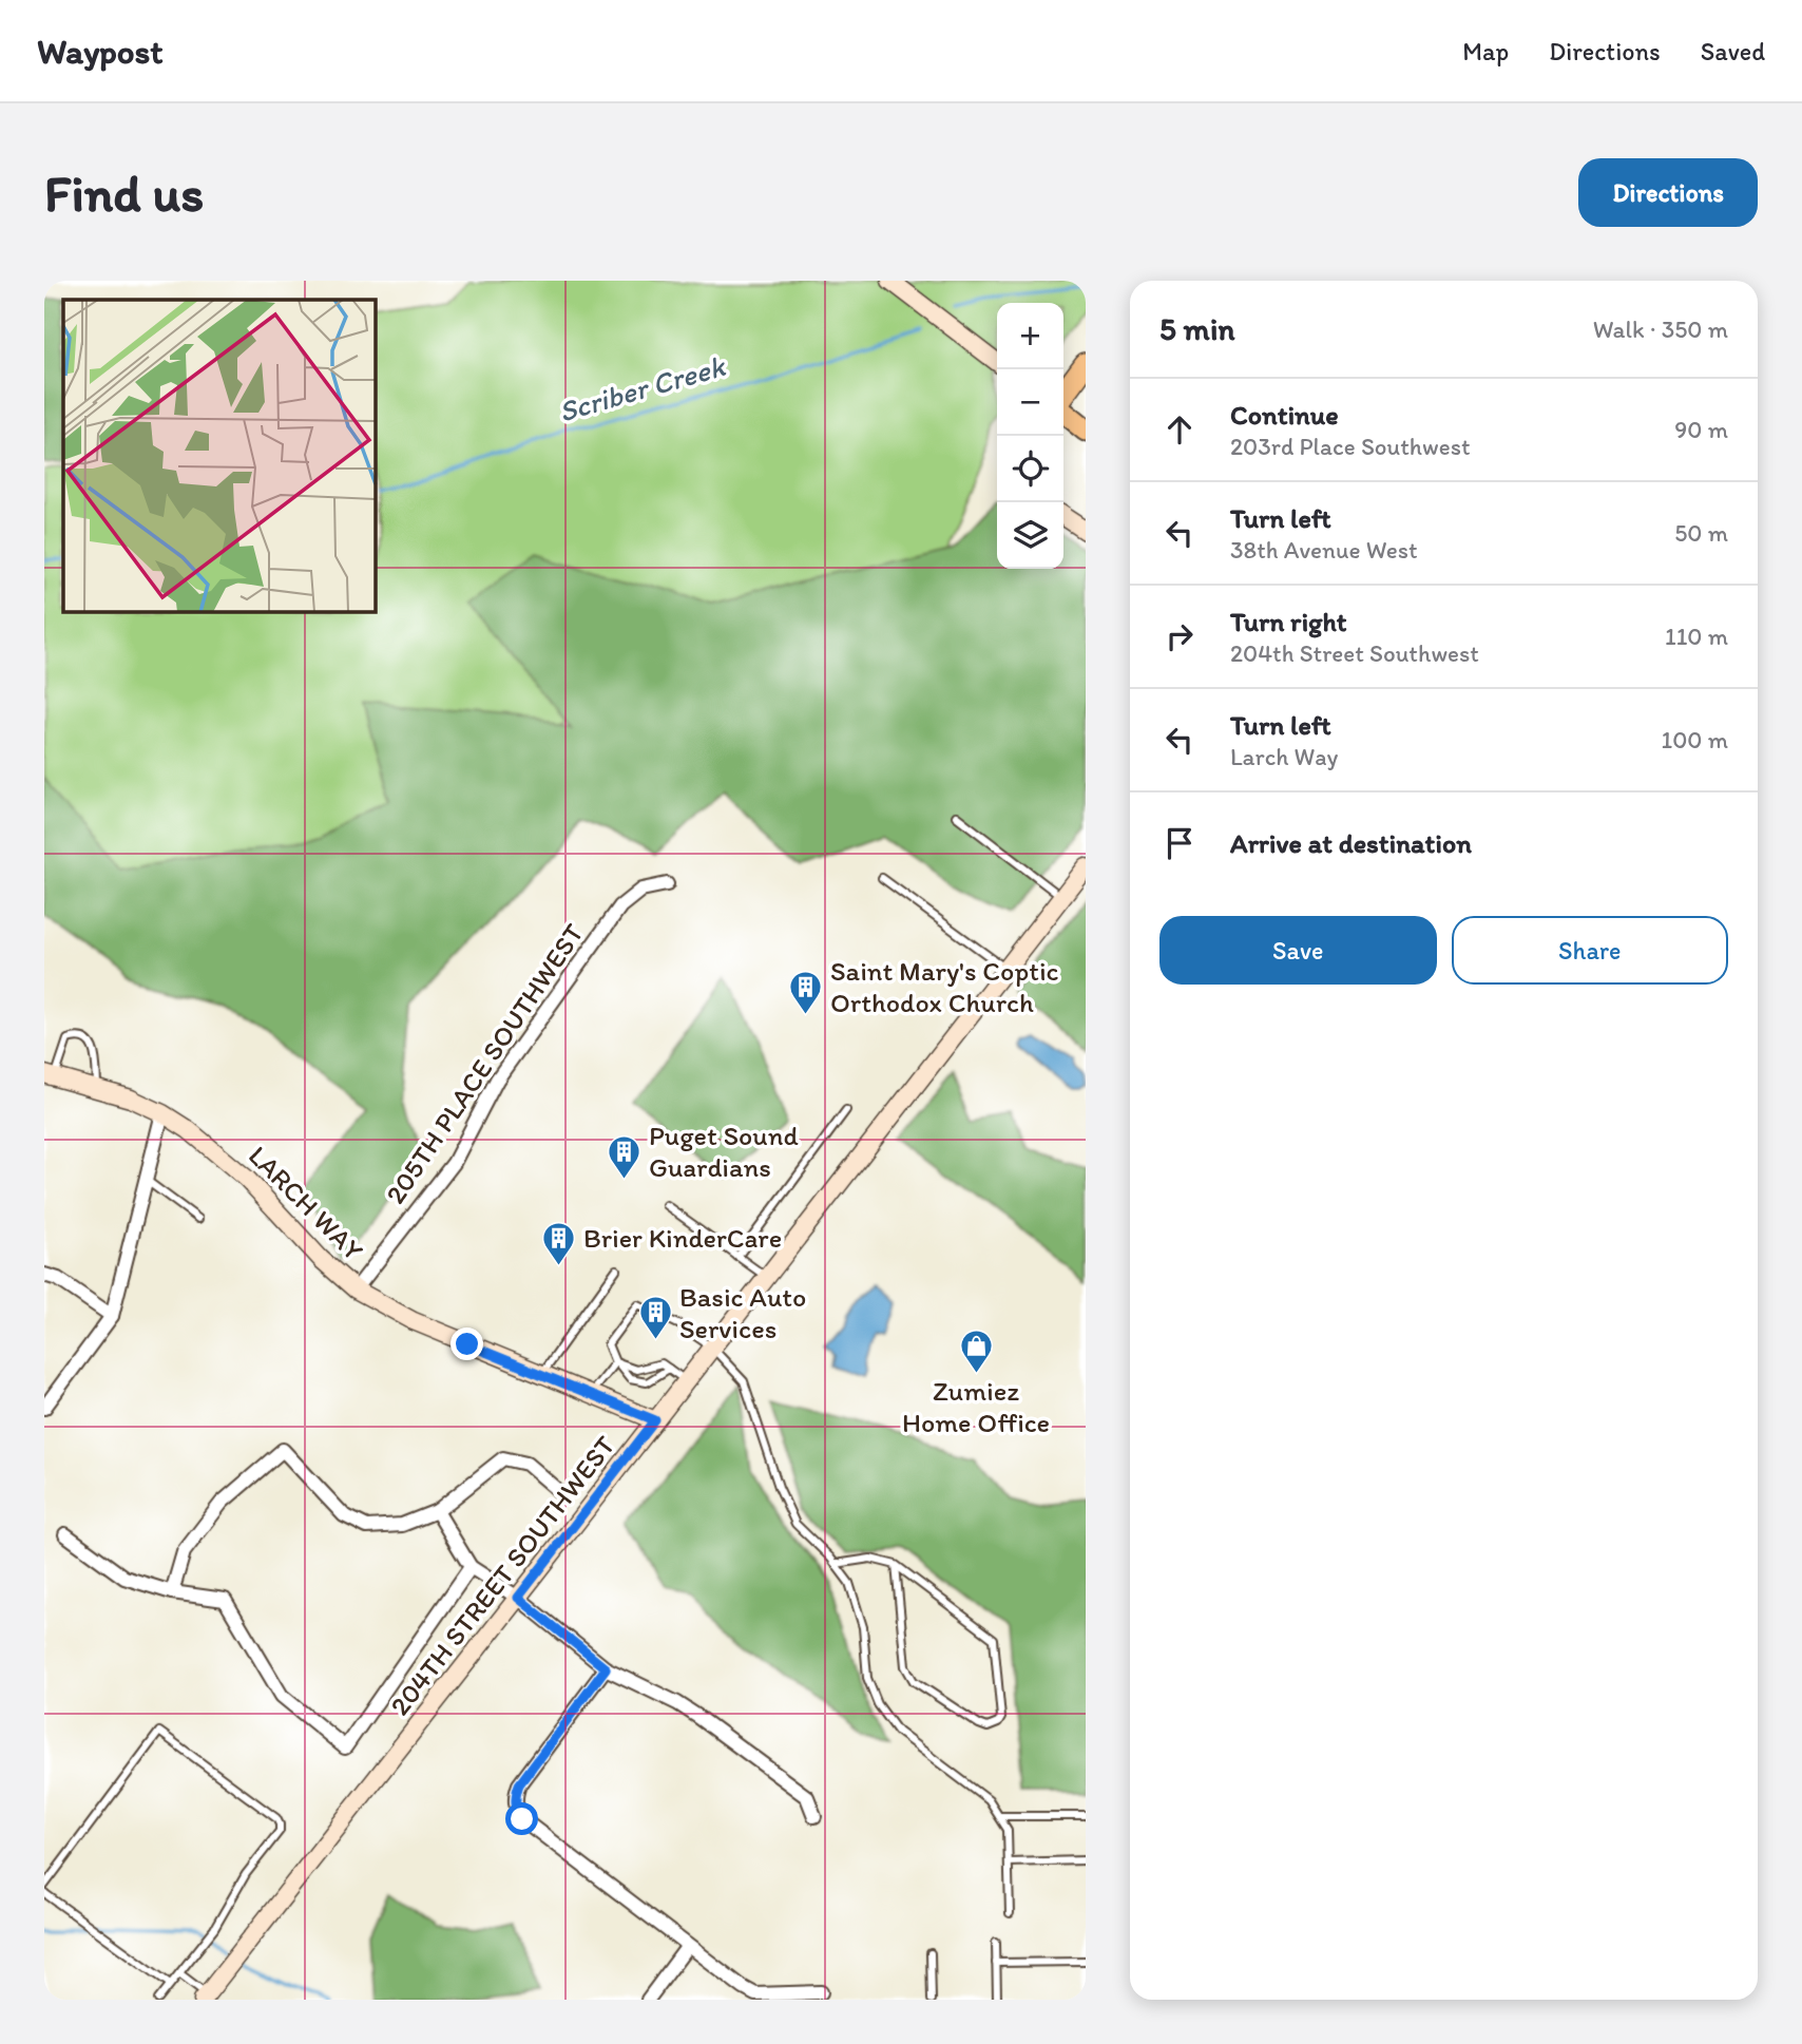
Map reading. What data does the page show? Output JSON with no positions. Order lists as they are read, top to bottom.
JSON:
{
  "streets": {
    "street": ["205TH PLACE SOUTHWEST", "LARCH WAY", "204TH STREET SOUTHWEST"]
  },
  "crossings": [
    ["205TH PLACE SOUTHWEST", "LARCH WAY"],
    ["LARCH WAY", "204TH STREET SOUTHWEST"]
  ],
  "water": ["Scriber Creek"],
  "places": {
    "building": [
      "Saint Mary's Coptic Orthodox Church",
      "Puget Sound Guardians",
      "Brier KinderCare",
      "Basic Auto Services"
    ],
    "shop": ["Zumiez Home Office"]
  },
  "page": {
    "header": "Waypost",
    "nav": ["Map", "Directions", "Saved"],
    "buttons": [
      "Directions",
      ["Save", "Share"]
    ],
    "title": "Find us",
    "heading": ["5 min", "Walk · 350 m"],
    "map_buttons": ["+", "−"],
    "list": [
      ["Continue", "203rd Place Southwest", "90 m"],
      ["Turn left", "38th Avenue West", "50 m"],
      ["Turn right", "204th Street Southwest", "110 m"],
      ["Turn left", "Larch Way", "100 m"],
      "Arrive at destination"
    ]
  }
}
